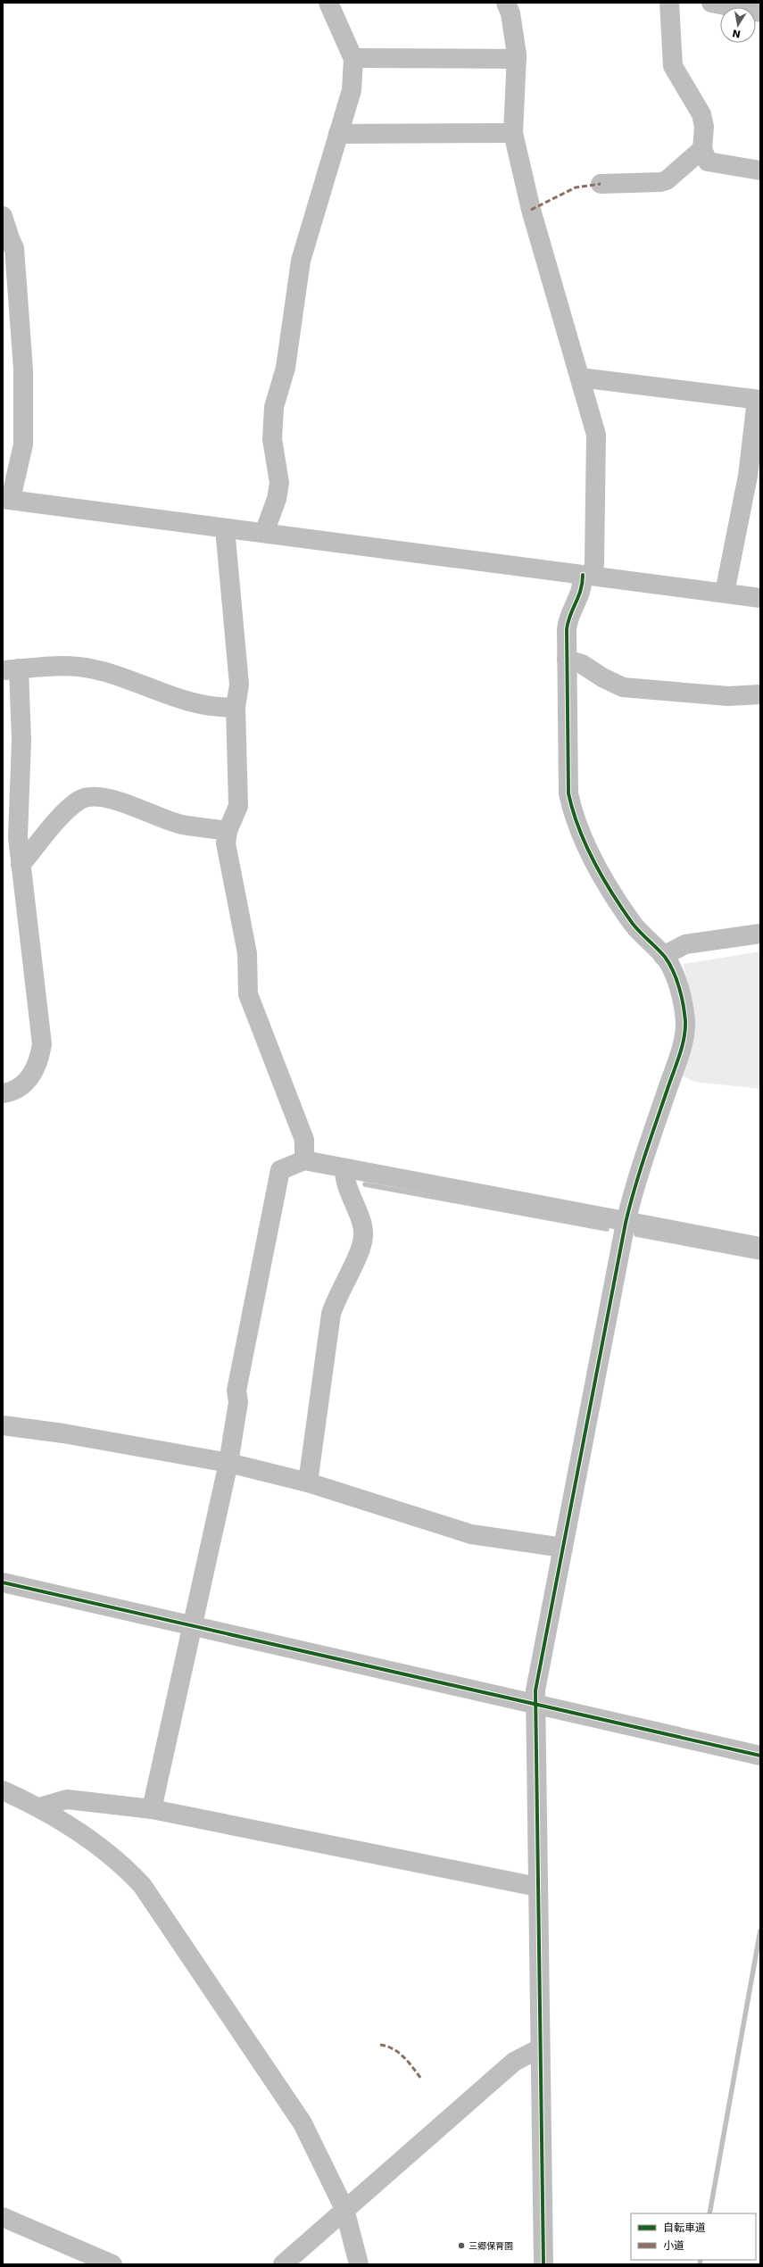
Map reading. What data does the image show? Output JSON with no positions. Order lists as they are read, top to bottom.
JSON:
{
  "places": ["三郷保育園"],
  "legend": ["自転車道", "小道"],
  "north": "bottom"
}
